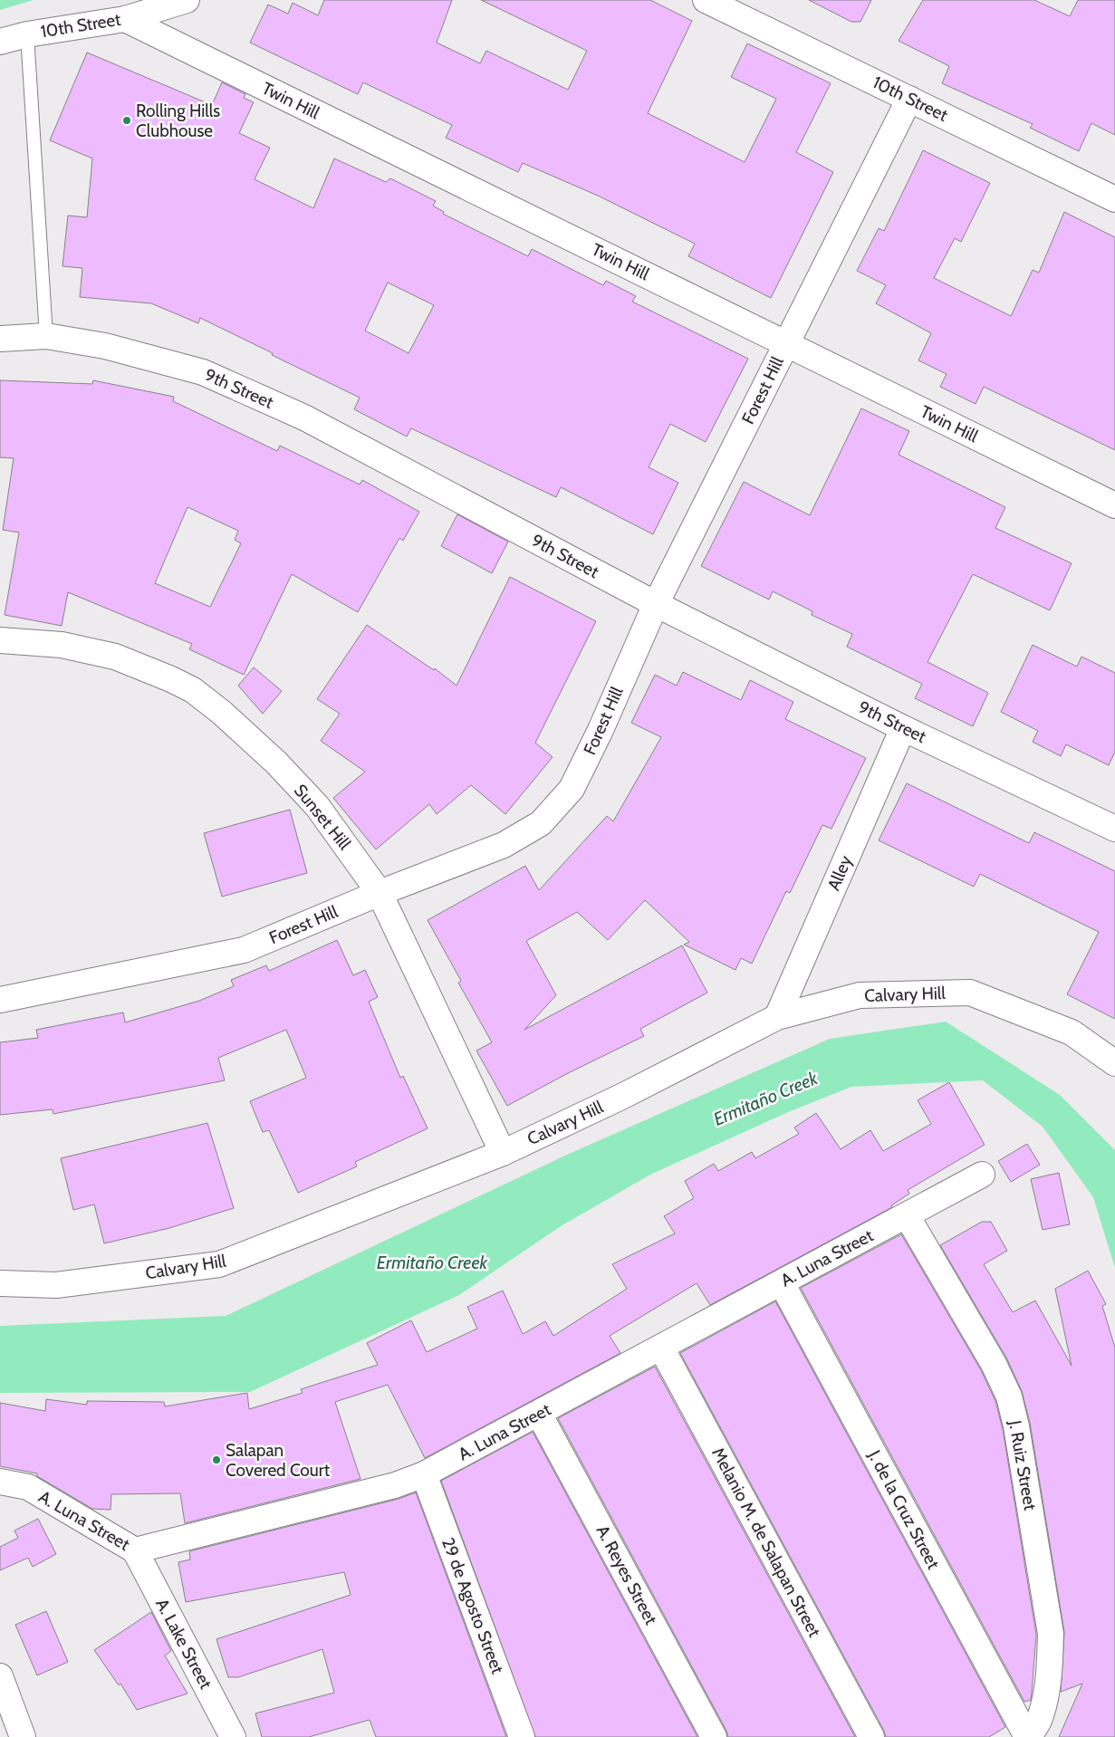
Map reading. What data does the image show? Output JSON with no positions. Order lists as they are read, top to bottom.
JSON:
{
  "streets": {
    "street": [
      "10th Street",
      "Twin Hill",
      "9th Street",
      "Forest Hill",
      "Sunset Hill",
      "Alley",
      "Calvary Hill",
      "A. Luna Street",
      "J. Ruiz Street",
      "J. de la Cruz Street",
      "Melanio M. de Salapan Street",
      "A. Reyes Street",
      "29 de Agosto Street",
      "A. Lake Street"
    ]
  },
  "crossings": [
    ["10th Street", "Twin Hill"],
    ["10th Street", "Forest Hill"],
    ["Twin Hill", "Forest Hill"],
    ["9th Street", "Forest Hill"],
    ["9th Street", "Alley"],
    ["Forest Hill", "Sunset Hill"],
    ["Sunset Hill", "Calvary Hill"],
    ["Alley", "Calvary Hill"],
    ["A. Luna Street", "J. Ruiz Street"],
    ["A. Luna Street", "J. de la Cruz Street"],
    ["A. Luna Street", "Melanio M. de Salapan Street"],
    ["A. Luna Street", "A. Reyes Street"],
    ["A. Luna Street", "29 de Agosto Street"],
    ["A. Luna Street", "A. Lake Street"],
    ["J. Ruiz Street", "J. de la Cruz Street"]
  ],
  "water": ["Ermitaño Creek"],
  "places": ["Rolling Hills Clubhouse", "Salapan Covered Court"]
}
